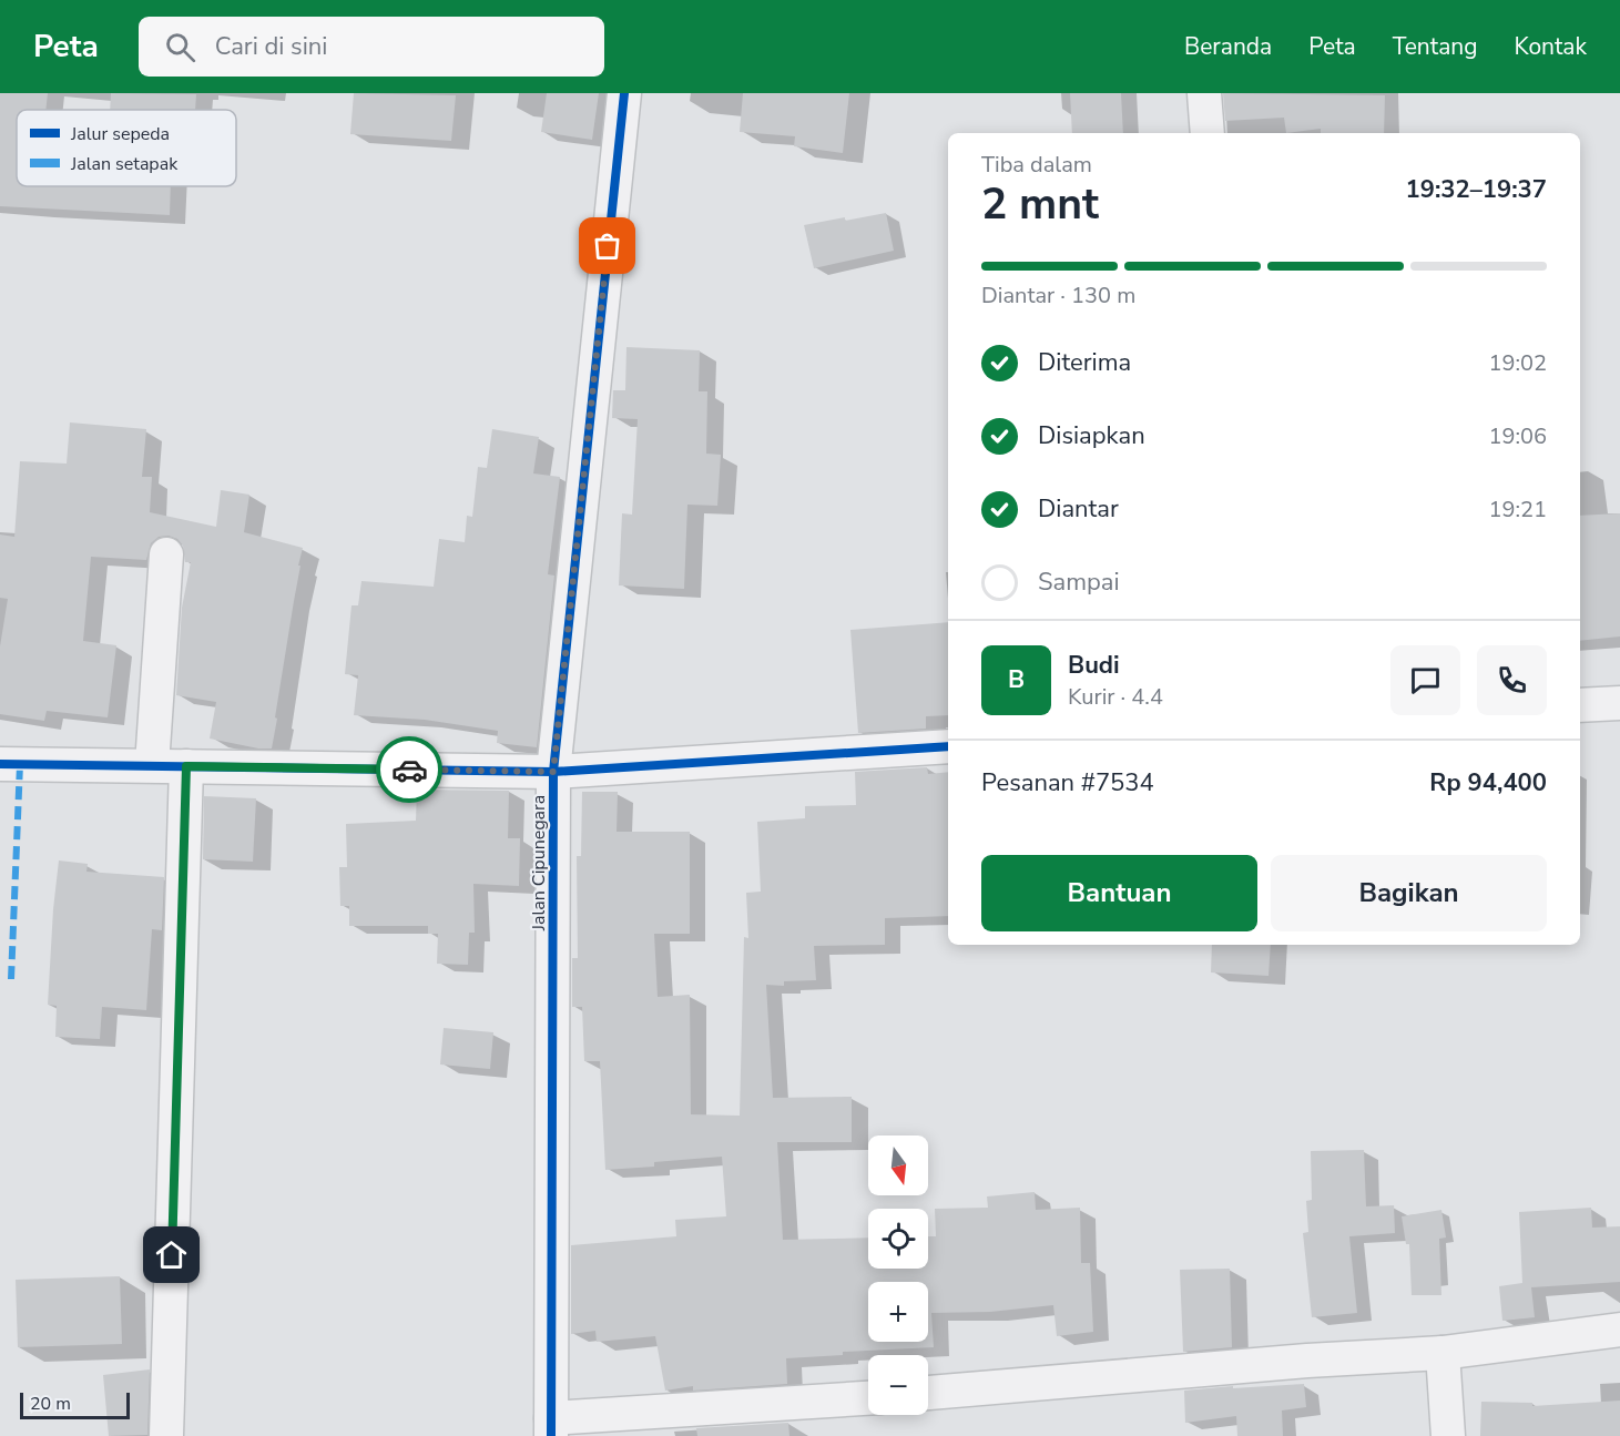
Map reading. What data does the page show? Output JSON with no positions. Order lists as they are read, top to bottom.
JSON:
{
  "streets": {
    "street": ["Jalan Cipunegara"]
  },
  "legend": ["Jalur sepeda", "Jalan setapak"],
  "scale_bar": "20 m",
  "north": "bottom",
  "page": {
    "header": "Peta",
    "search": "Cari di sini",
    "nav": [
      "Beranda",
      "Peta",
      "Tentang",
      "Kontak"
    ],
    "heading": ["2 mnt", "Tiba dalam", "19:32–19:37"],
    "panel": [
      "Budi",
      "Kurir · 4.4",
      "Pesanan #7534",
      "Rp 94,400"
    ],
    "bar": "Diantar · 130 m",
    "list": [
      ["Diterima", "19:02"],
      ["Disiapkan", "19:06"],
      ["Diantar", "19:21"],
      "Sampai"
    ],
    "round": "B",
    "buttons": ["Bantuan", "Bagikan"],
    "map_buttons": ["+", "−"],
    "scale": "20 m"
  }
}
